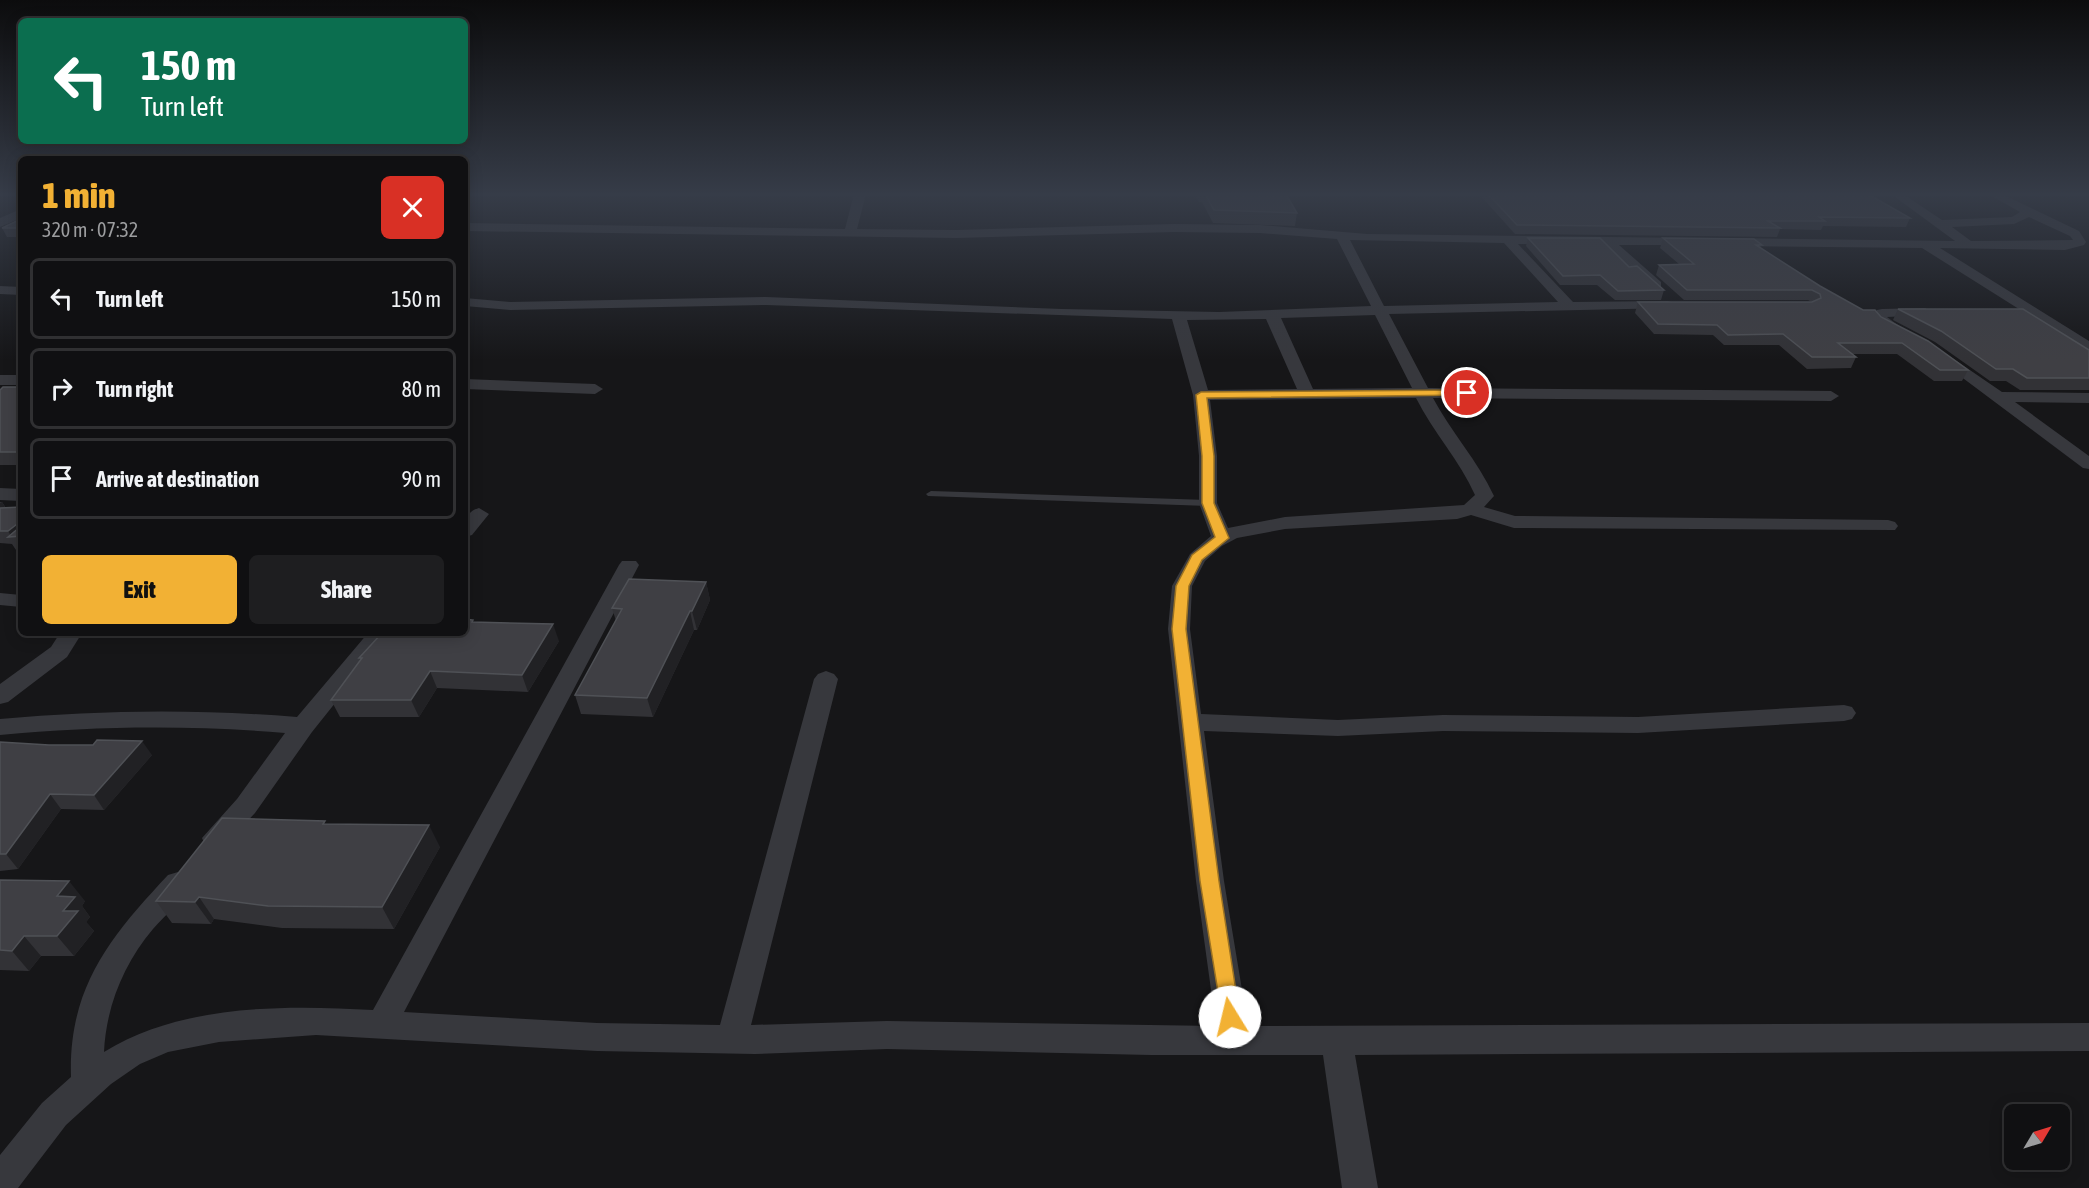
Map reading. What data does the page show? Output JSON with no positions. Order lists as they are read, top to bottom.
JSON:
{
  "north": "top right",
  "page": {
    "turn": ["150 m", "Turn left"],
    "heading": ["1 min", "320 m · 07:32"],
    "list": [
      {
        "name": "Turn left",
        "value": "150 m"
      },
      {
        "name": "Turn right",
        "value": "80 m"
      },
      {
        "name": "Arrive at destination",
        "value": "90 m"
      }
    ],
    "buttons": ["Exit", "Share"]
  }
}
